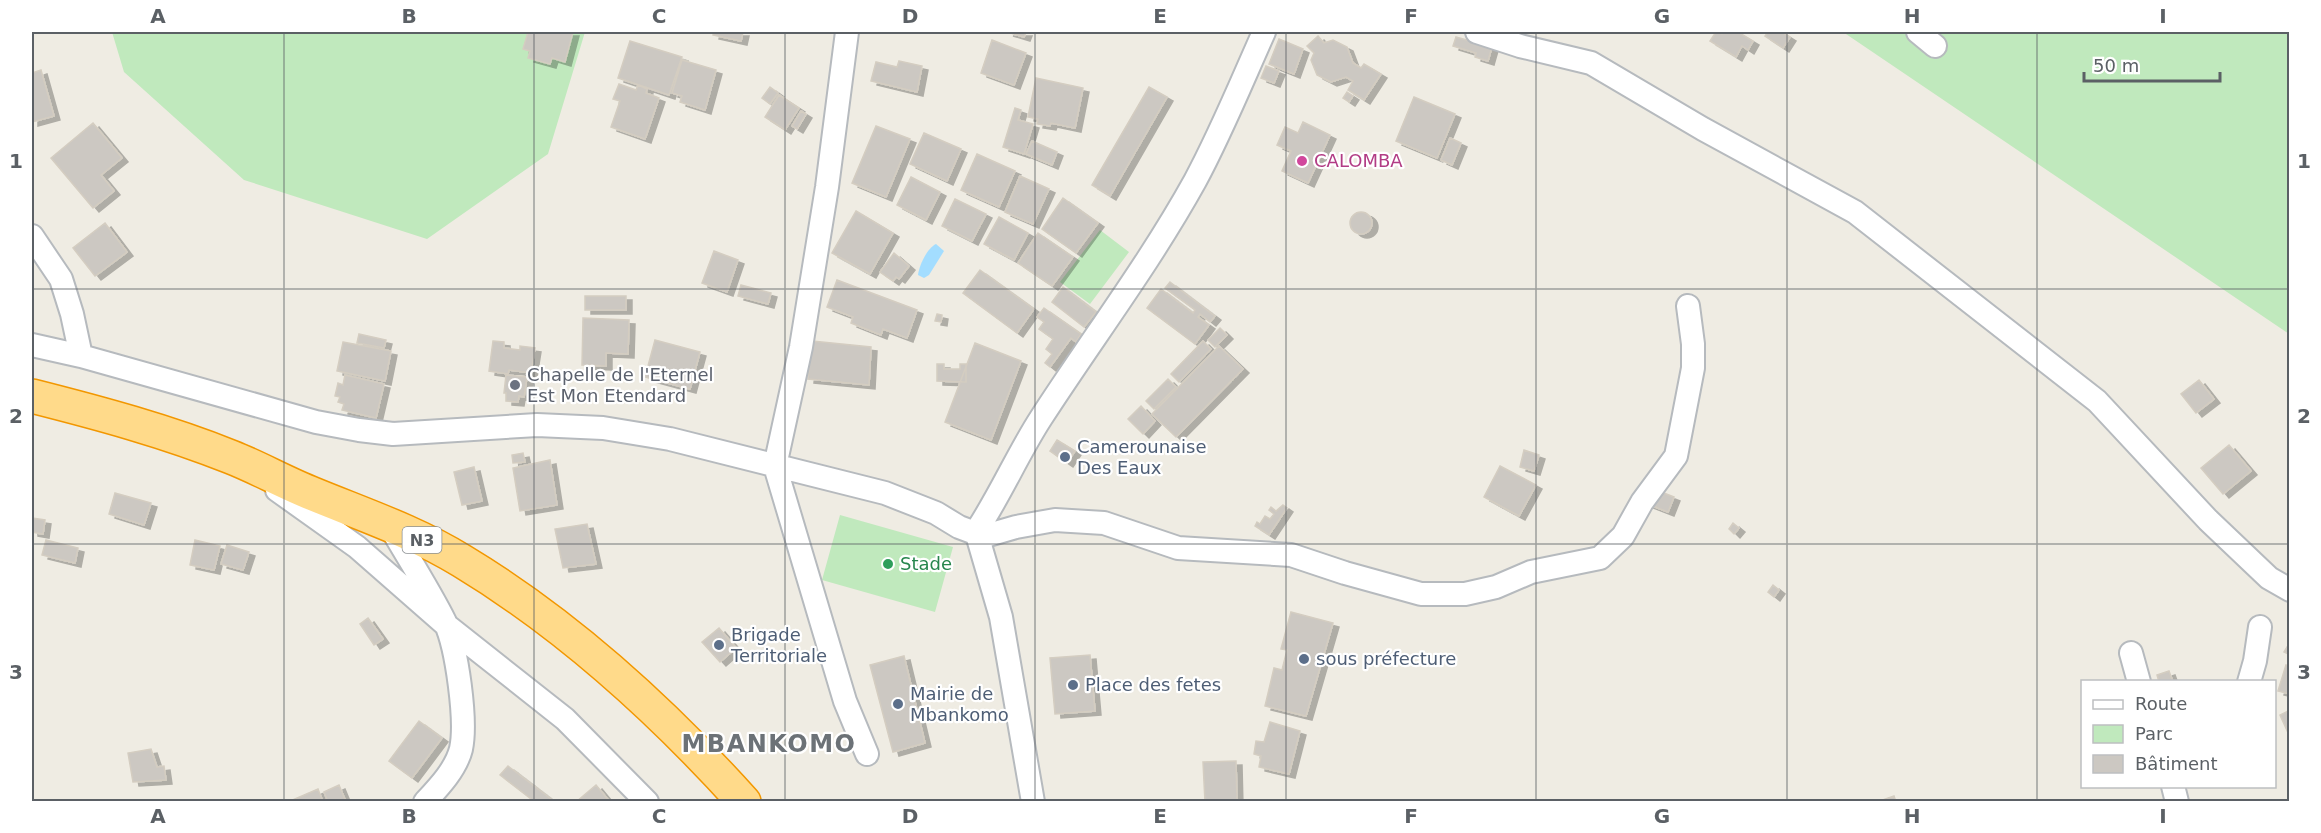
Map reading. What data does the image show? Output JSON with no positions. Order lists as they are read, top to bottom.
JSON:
{
  "streets": {
    "highway": ["N3"]
  },
  "districts": ["MBANKOMO"],
  "places": [
    "CALOMBA",
    "Chapelle de l'Eternel Est Mon Etendard",
    "Camerounaise Des Eaux",
    "Stade",
    "Brigade Territoriale",
    "sous préfecture",
    "Place des fetes",
    "Mairie de Mbankomo"
  ],
  "legend": ["Route", "Parc", "Bâtiment"],
  "scale_bar": "50 m",
  "grid": {
    "columns": [
      "A",
      "B",
      "C",
      "D",
      "E",
      "F",
      "G",
      "H",
      "I"
    ],
    "rows": ["1", "2", "3"]
  }
}
